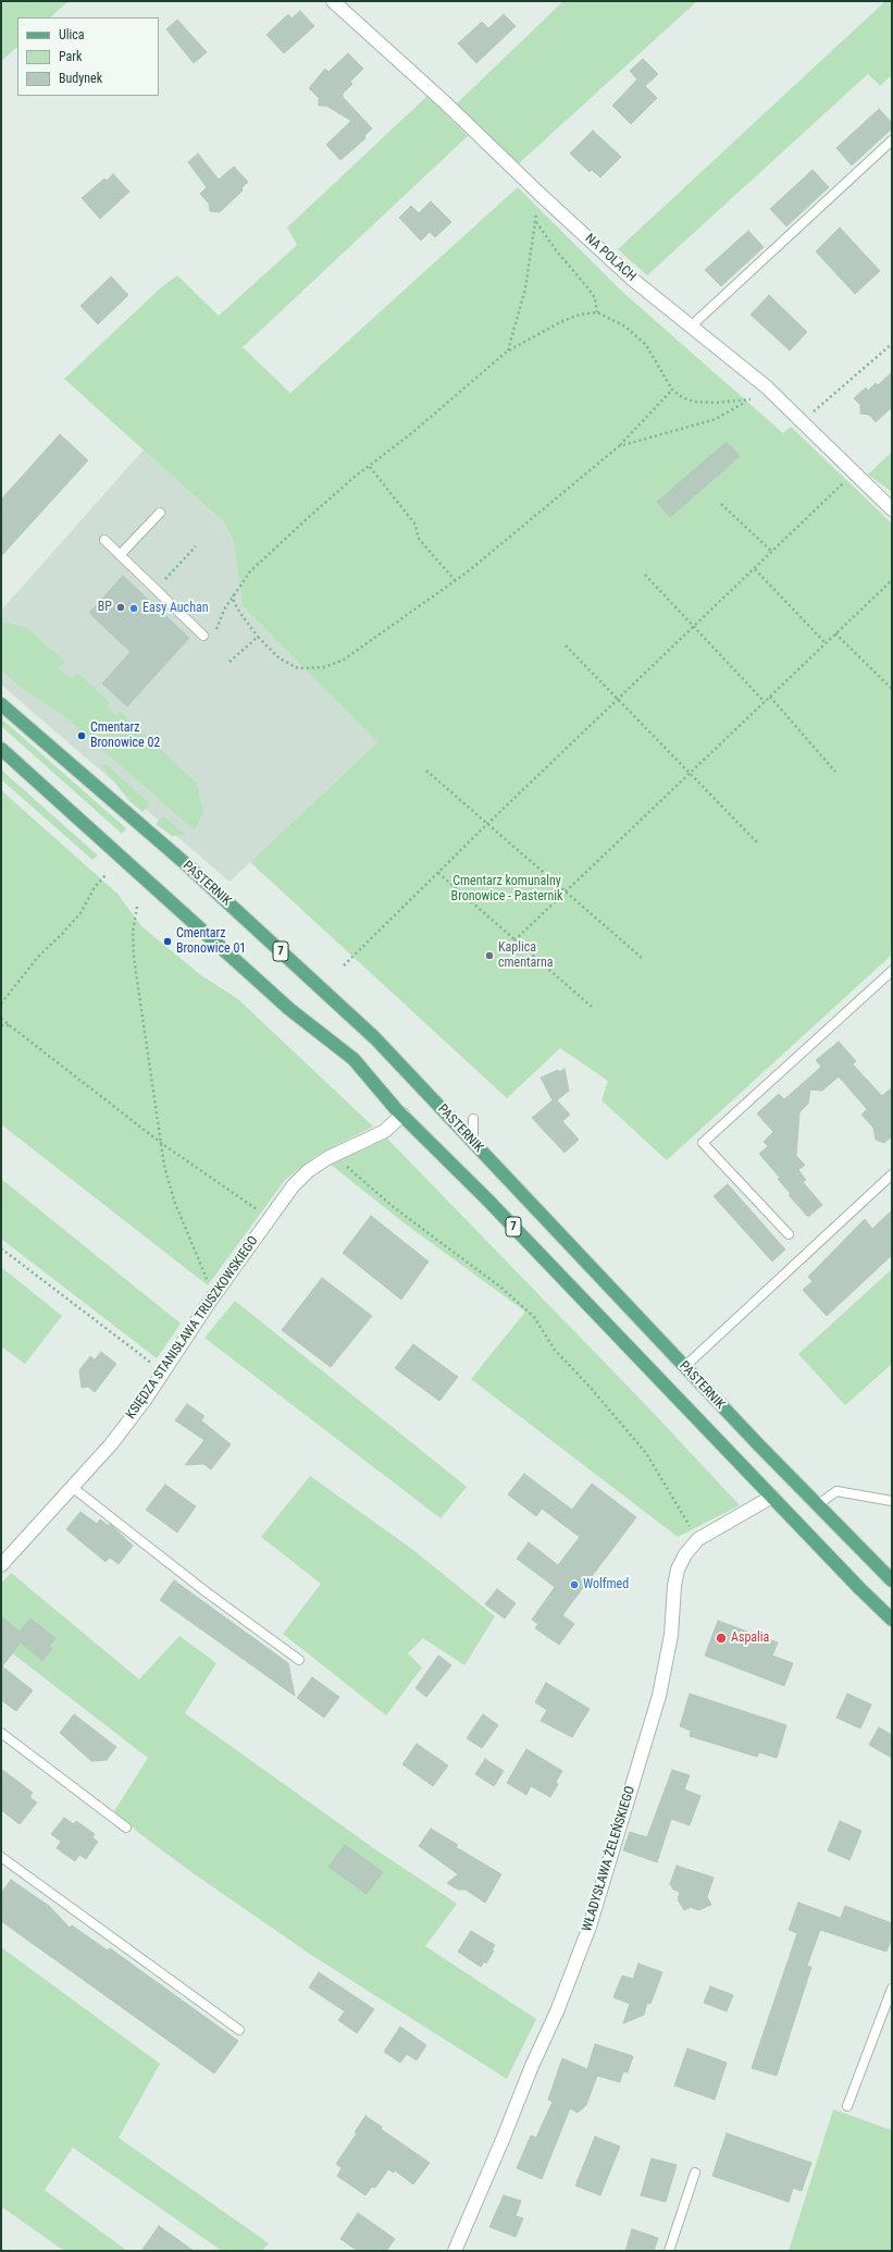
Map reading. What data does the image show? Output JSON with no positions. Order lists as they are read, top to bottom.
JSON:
{
  "streets": {
    "main road": ["PASTERNIK", "7"],
    "street": ["NA POLACH", "KSIĘDZA STANISŁAWA TRUSZKOWSKIEGO", "WŁADYSŁAWA ŻELEŃSKIEGO"]
  },
  "crossings": [
    ["PASTERNIK", "KSIĘDZA STANISŁAWA TRUSZKOWSKIEGO"],
    ["PASTERNIK", "WŁADYSŁAWA ŻELEŃSKIEGO"]
  ],
  "parks": ["Cmentarz komunalny Bronowice - Pasternik"],
  "places": [
    "BP",
    "Easy Auchan",
    "Cmentarz Bronowice 02",
    "Cmentarz Bronowice 01",
    "Kaplica cmentarna",
    "Wolfmed",
    "Aspalia"
  ],
  "legend": ["Ulica", "Park", "Budynek"]
}
